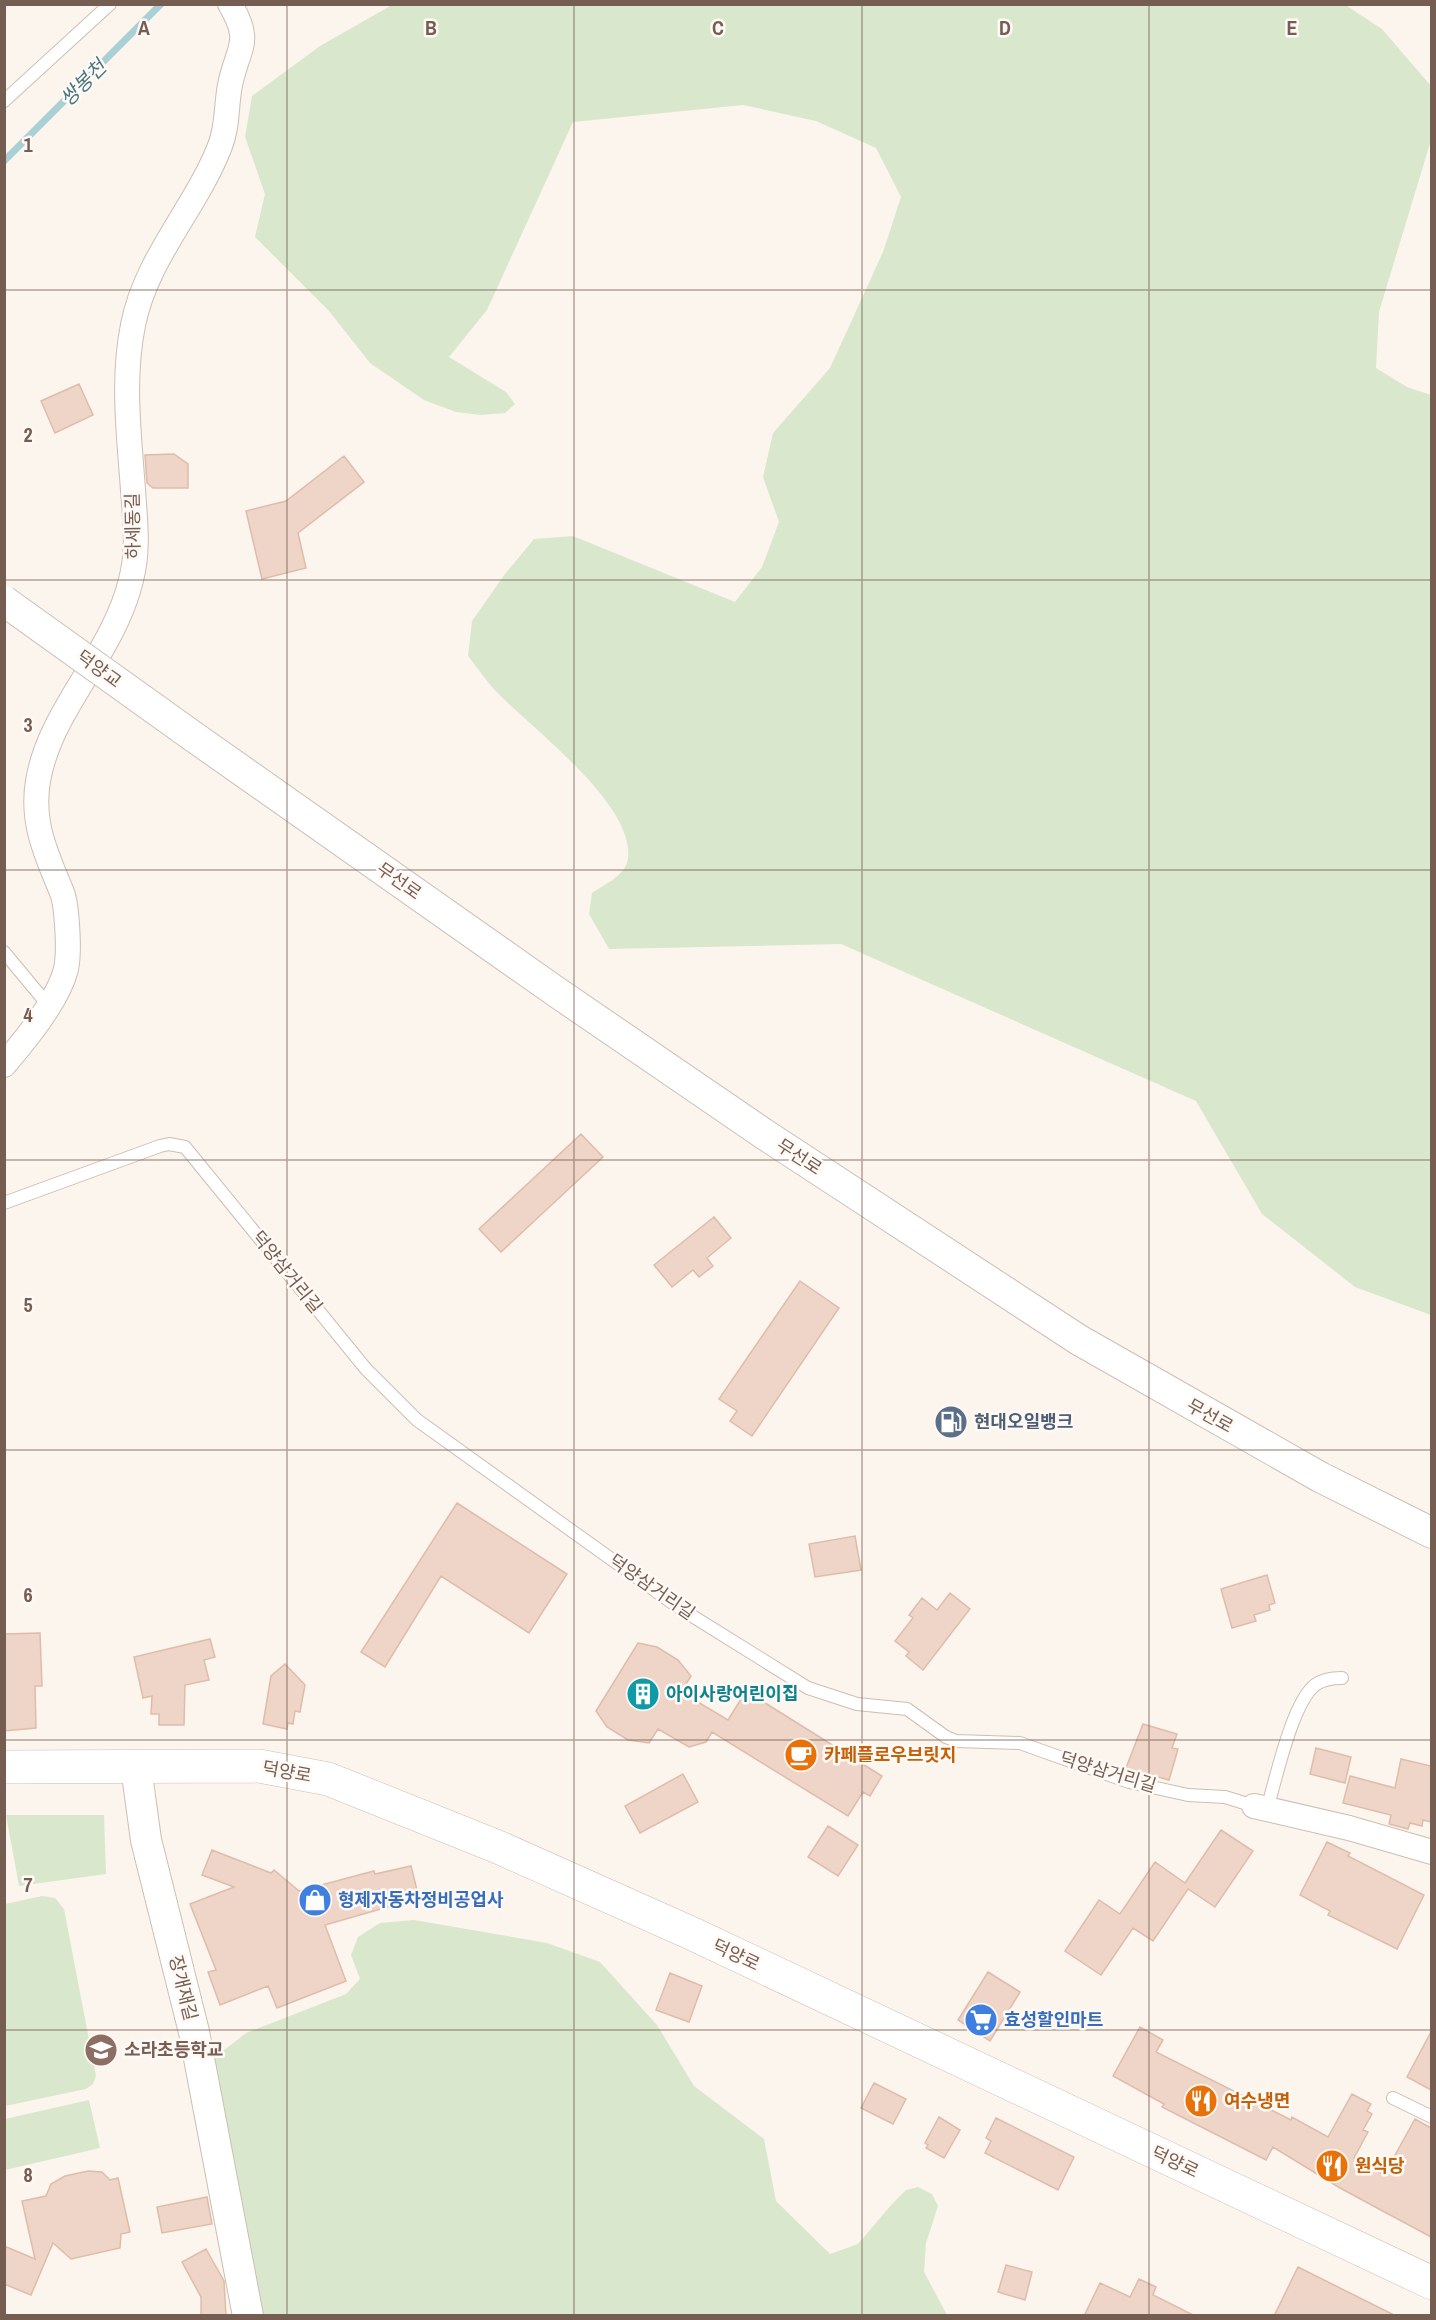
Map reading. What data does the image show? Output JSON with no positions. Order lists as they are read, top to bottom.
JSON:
{
  "streets": {
    "main road": ["덕양로"],
    "street": [
      "하세동길",
      "덕양교",
      "무선로",
      "덕양삼거리길",
      "장개재길"
    ]
  },
  "crossings": [
    ["덕양교", "무선로"],
    ["덕양로", "장개재길"]
  ],
  "water": ["쌍봉천"],
  "places": {
    "fuel station": ["현대오일뱅크"],
    "building": ["아이사랑어린이집"],
    "cafe": ["카페플로우브릿지"],
    "shop": ["형제자동차정비공업사"],
    "supermarket": ["효성할인마트"],
    "school or university": ["소라초등학교"],
    "restaurant": ["여수냉면", "원식당"]
  },
  "grid": {
    "columns": [
      "A",
      "B",
      "C",
      "D",
      "E"
    ],
    "rows": [
      "1",
      "2",
      "3",
      "4",
      "5",
      "6",
      "7",
      "8"
    ]
  }
}
